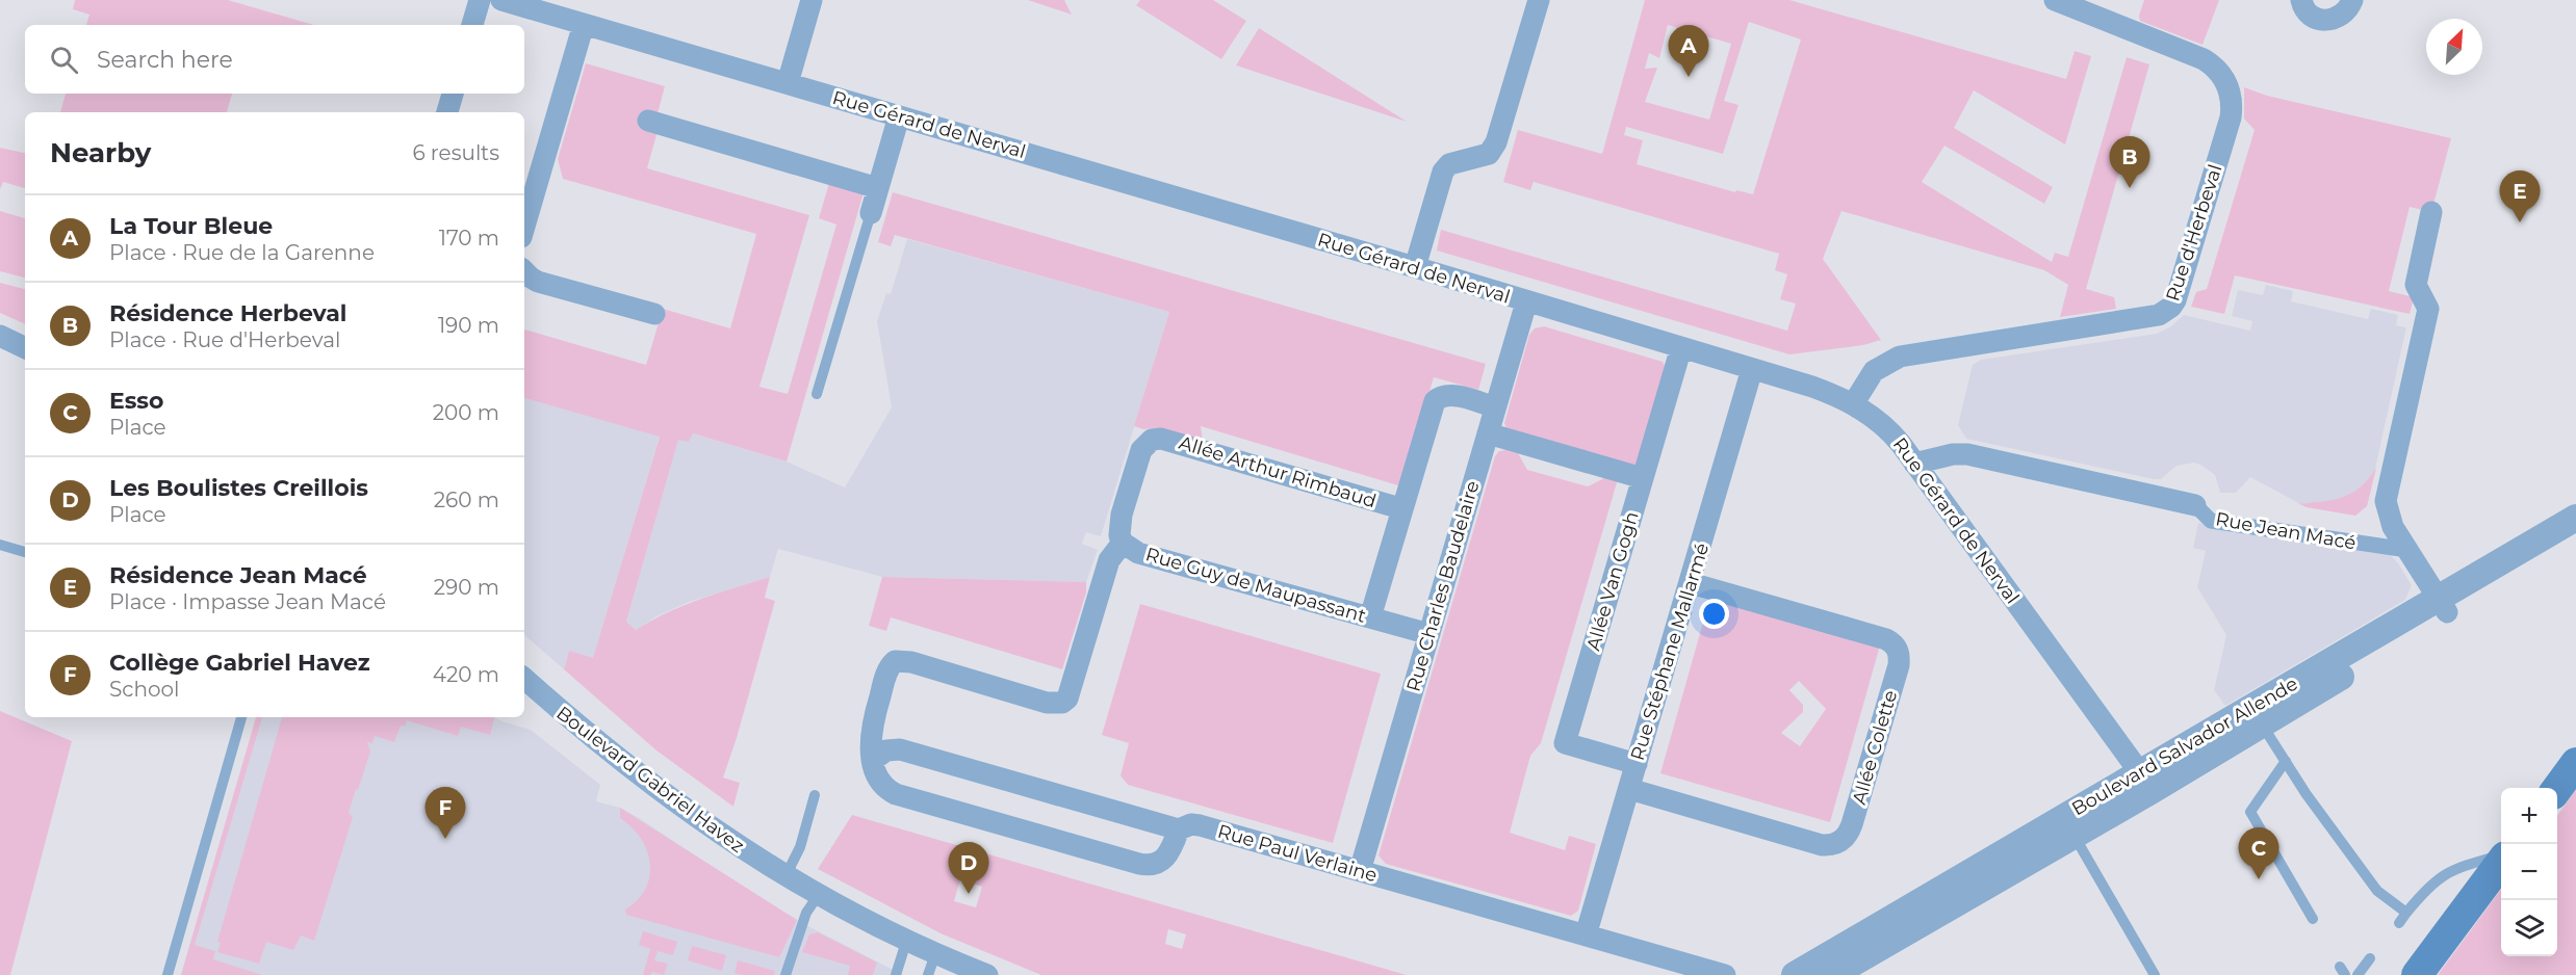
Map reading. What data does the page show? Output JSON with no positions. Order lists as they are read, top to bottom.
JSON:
{
  "streets": {
    "street": [
      "Rue Gérard de Nerval",
      "Rue d'Herbeval",
      "Allée Arthur Rimbaud",
      "Rue Jean Macé",
      "Allée Van Gogh",
      "Rue Guy de Maupassant",
      "Rue Charles Baudelaire",
      "Rue Stéphane Mallarmé",
      "Boulevard Salvador Allende",
      "Allée Colette",
      "Boulevard Gabriel Havez",
      "Rue Paul Verlaine"
    ]
  },
  "crossings": [
    ["Rue Gérard de Nerval", "Rue d'Herbeval"],
    ["Rue Gérard de Nerval", "Rue Jean Macé"],
    ["Rue Gérard de Nerval", "Allée Van Gogh"],
    ["Rue Gérard de Nerval", "Rue Charles Baudelaire"],
    ["Rue Gérard de Nerval", "Rue Stéphane Mallarmé"],
    ["Rue Gérard de Nerval", "Boulevard Salvador Allende"],
    ["Allée Arthur Rimbaud", "Rue Guy de Maupassant"],
    ["Allée Arthur Rimbaud", "Rue Charles Baudelaire"],
    ["Allée Van Gogh", "Rue Stéphane Mallarmé"],
    ["Rue Guy de Maupassant", "Rue Charles Baudelaire"],
    ["Rue Guy de Maupassant", "Rue Paul Verlaine"],
    ["Rue Charles Baudelaire", "Rue Paul Verlaine"],
    ["Rue Stéphane Mallarmé", "Allée Colette"],
    ["Rue Stéphane Mallarmé", "Rue Paul Verlaine"]
  ],
  "north": "top right",
  "page": {
    "pins": [
      "A",
      "B",
      "E",
      "F",
      "C",
      "D"
    ],
    "search": "Search here",
    "heading": ["Nearby", "6 results"],
    "list": [
      {
        "mark": "A",
        "name": "La Tour Bleue",
        "note": "Place · Rue de la Garenne",
        "value": "170 m"
      },
      {
        "mark": "B",
        "name": "Résidence Herbeval",
        "note": "Place · Rue d'Herbeval",
        "value": "190 m"
      },
      {
        "mark": "C",
        "name": "Esso",
        "note": "Place",
        "value": "200 m"
      },
      {
        "mark": "D",
        "name": "Les Boulistes Creillois",
        "note": "Place",
        "value": "260 m"
      },
      {
        "mark": "E",
        "name": "Résidence Jean Macé",
        "note": "Place · Impasse Jean Macé",
        "value": "290 m"
      },
      {
        "mark": "F",
        "name": "Collège Gabriel Havez",
        "note": "School",
        "value": "420 m"
      }
    ],
    "map_buttons": ["+", "−"]
  }
}
